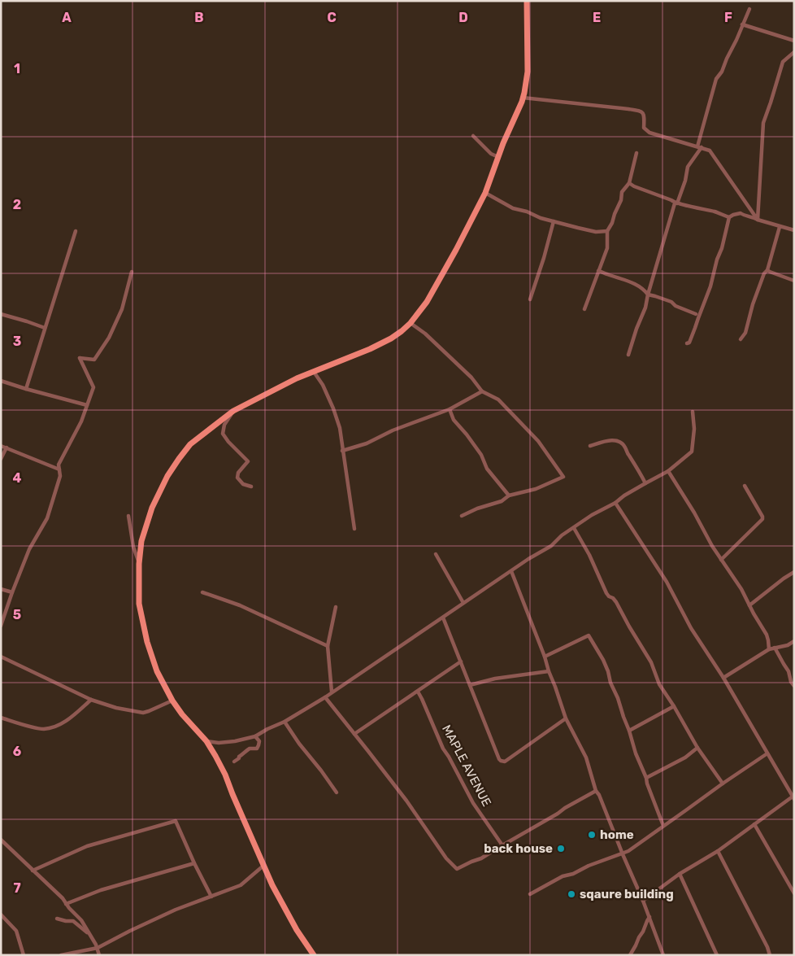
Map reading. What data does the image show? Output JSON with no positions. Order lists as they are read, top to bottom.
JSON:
{
  "streets": {
    "street": ["MAPLE AVENUE"]
  },
  "places": ["home", "back house", "sqaure building"],
  "grid": {
    "columns": [
      "A",
      "B",
      "C",
      "D",
      "E",
      "F"
    ],
    "rows": [
      "1",
      "2",
      "3",
      "4",
      "5",
      "6",
      "7"
    ]
  }
}
